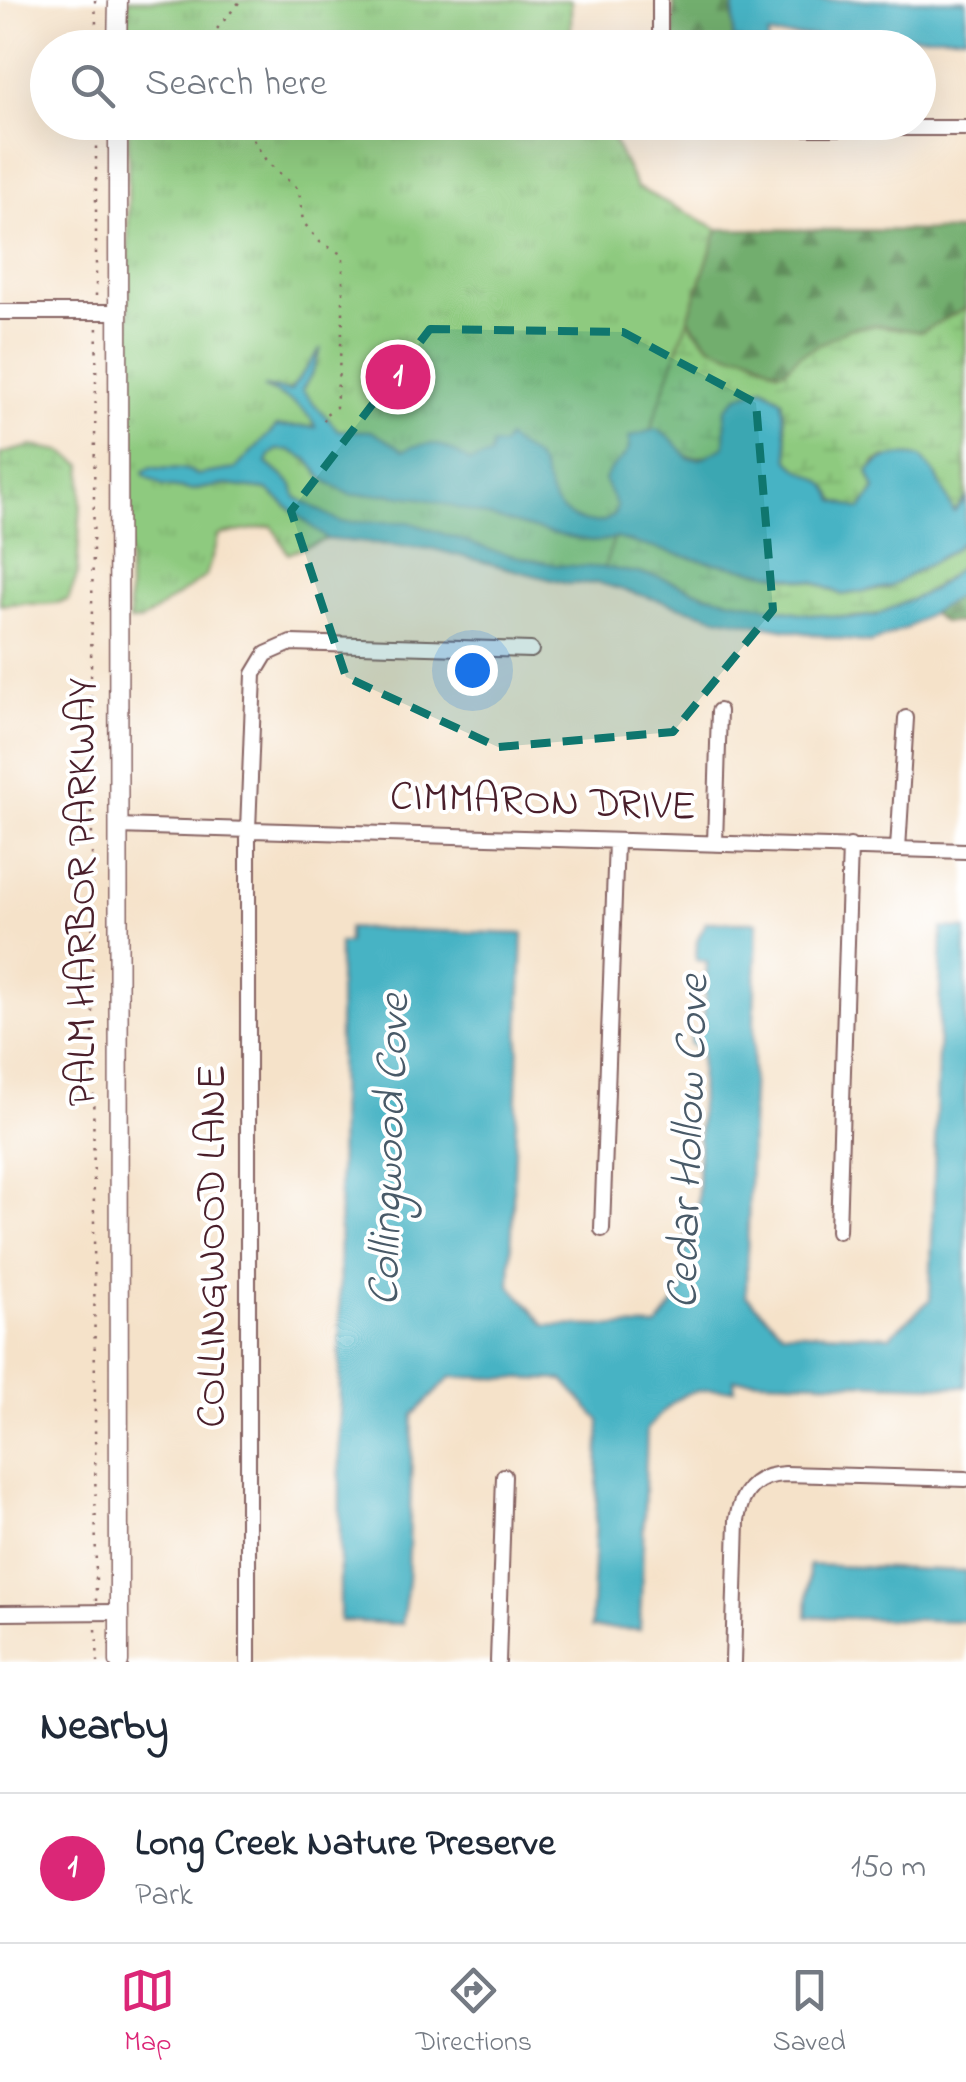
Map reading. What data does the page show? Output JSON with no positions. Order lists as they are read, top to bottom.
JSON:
{
  "streets": {
    "street": ["CIMMARON DRIVE", "PALM HARBOR PARKWAY", "COLLINGWOOD LANE"]
  },
  "crossings": [
    ["CIMMARON DRIVE", "PALM HARBOR PARKWAY"],
    ["CIMMARON DRIVE", "COLLINGWOOD LANE"]
  ],
  "water": ["Cedar Hollow Cove", "Collingwood Cove"],
  "page": {
    "search": "Search here",
    "pins": "1",
    "heading": "Nearby",
    "list": [
      {
        "mark": "1",
        "name": "Long Creek Nature Preserve",
        "note": "Park",
        "value": "150 m"
      }
    ],
    "nav": ["Map", "Directions", "Saved"]
  }
}
